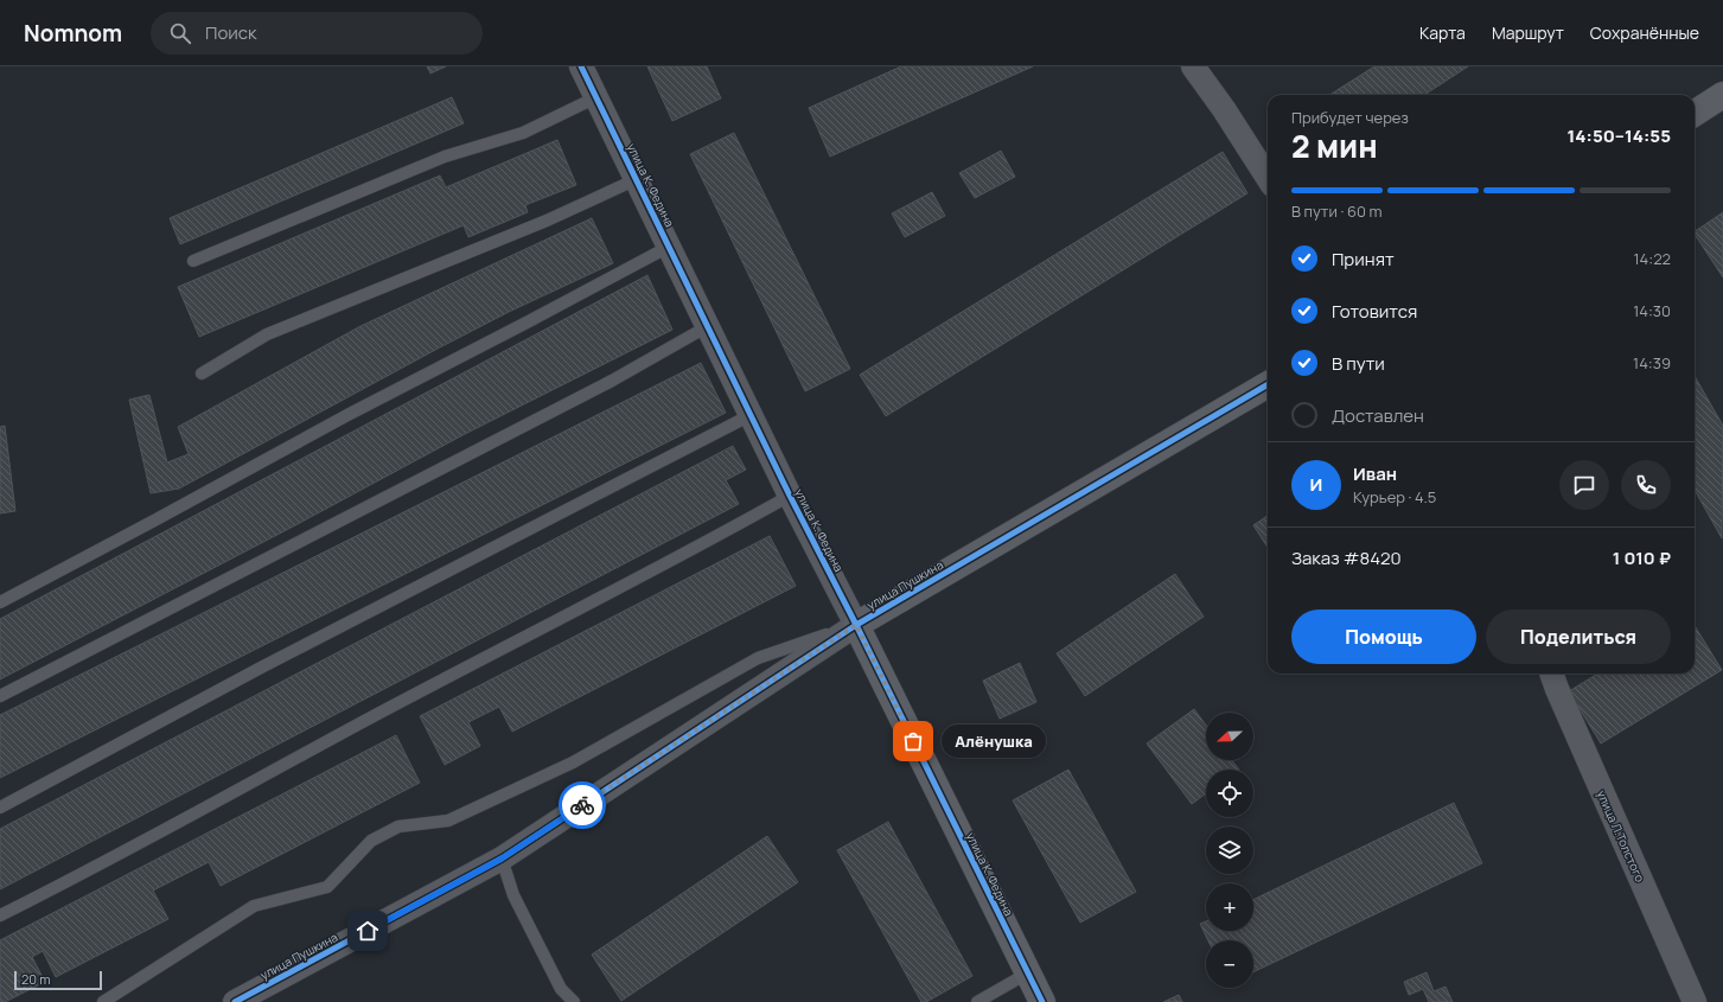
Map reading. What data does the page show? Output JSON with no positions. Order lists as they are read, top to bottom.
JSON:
{
  "streets": {
    "street": ["улица К. Федина", "улица Пушкина", "улица Л.Толстого"]
  },
  "crossings": [
    ["улица К. Федина", "улица Пушкина"]
  ],
  "places": ["Алёнушка"],
  "scale_bar": "20 m",
  "north": "left",
  "page": {
    "header": "Nomnom",
    "search": "Поиск",
    "nav": ["Карта", "Маршрут", "Сохранённые"],
    "heading": ["2 мин", "Прибудет через", "14:50–14:55"],
    "panel": [
      "Иван",
      "Курьер · 4.5",
      "Заказ #8420",
      "1 010 ₽"
    ],
    "bar": "В пути · 60 m",
    "list": [
      ["Принят", "14:22"],
      ["Готовится", "14:30"],
      ["В пути", "14:39"],
      "Доставлен"
    ],
    "round": "И",
    "buttons": ["Помощь", "Поделиться"],
    "map_buttons": ["+", "−"],
    "bubble": "Алёнушка",
    "scale": "20 m"
  }
}
